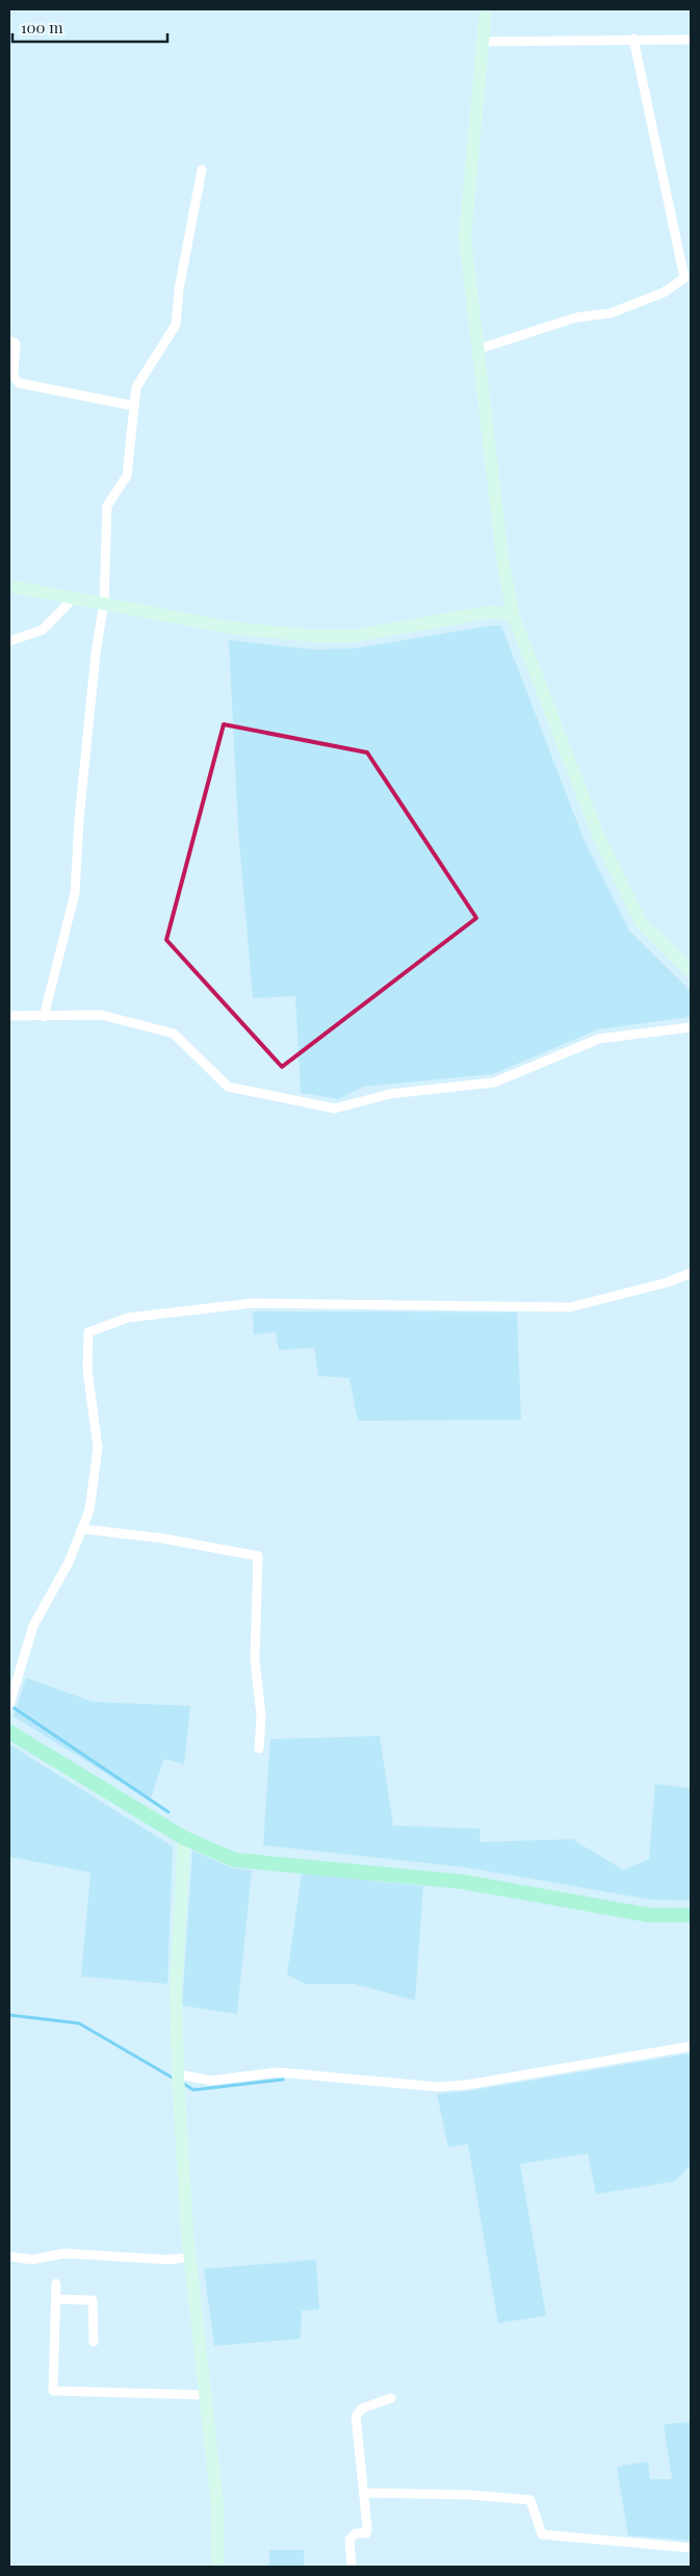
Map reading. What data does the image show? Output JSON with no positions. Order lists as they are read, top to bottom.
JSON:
{
  "scale_bar": "100 m"
}
